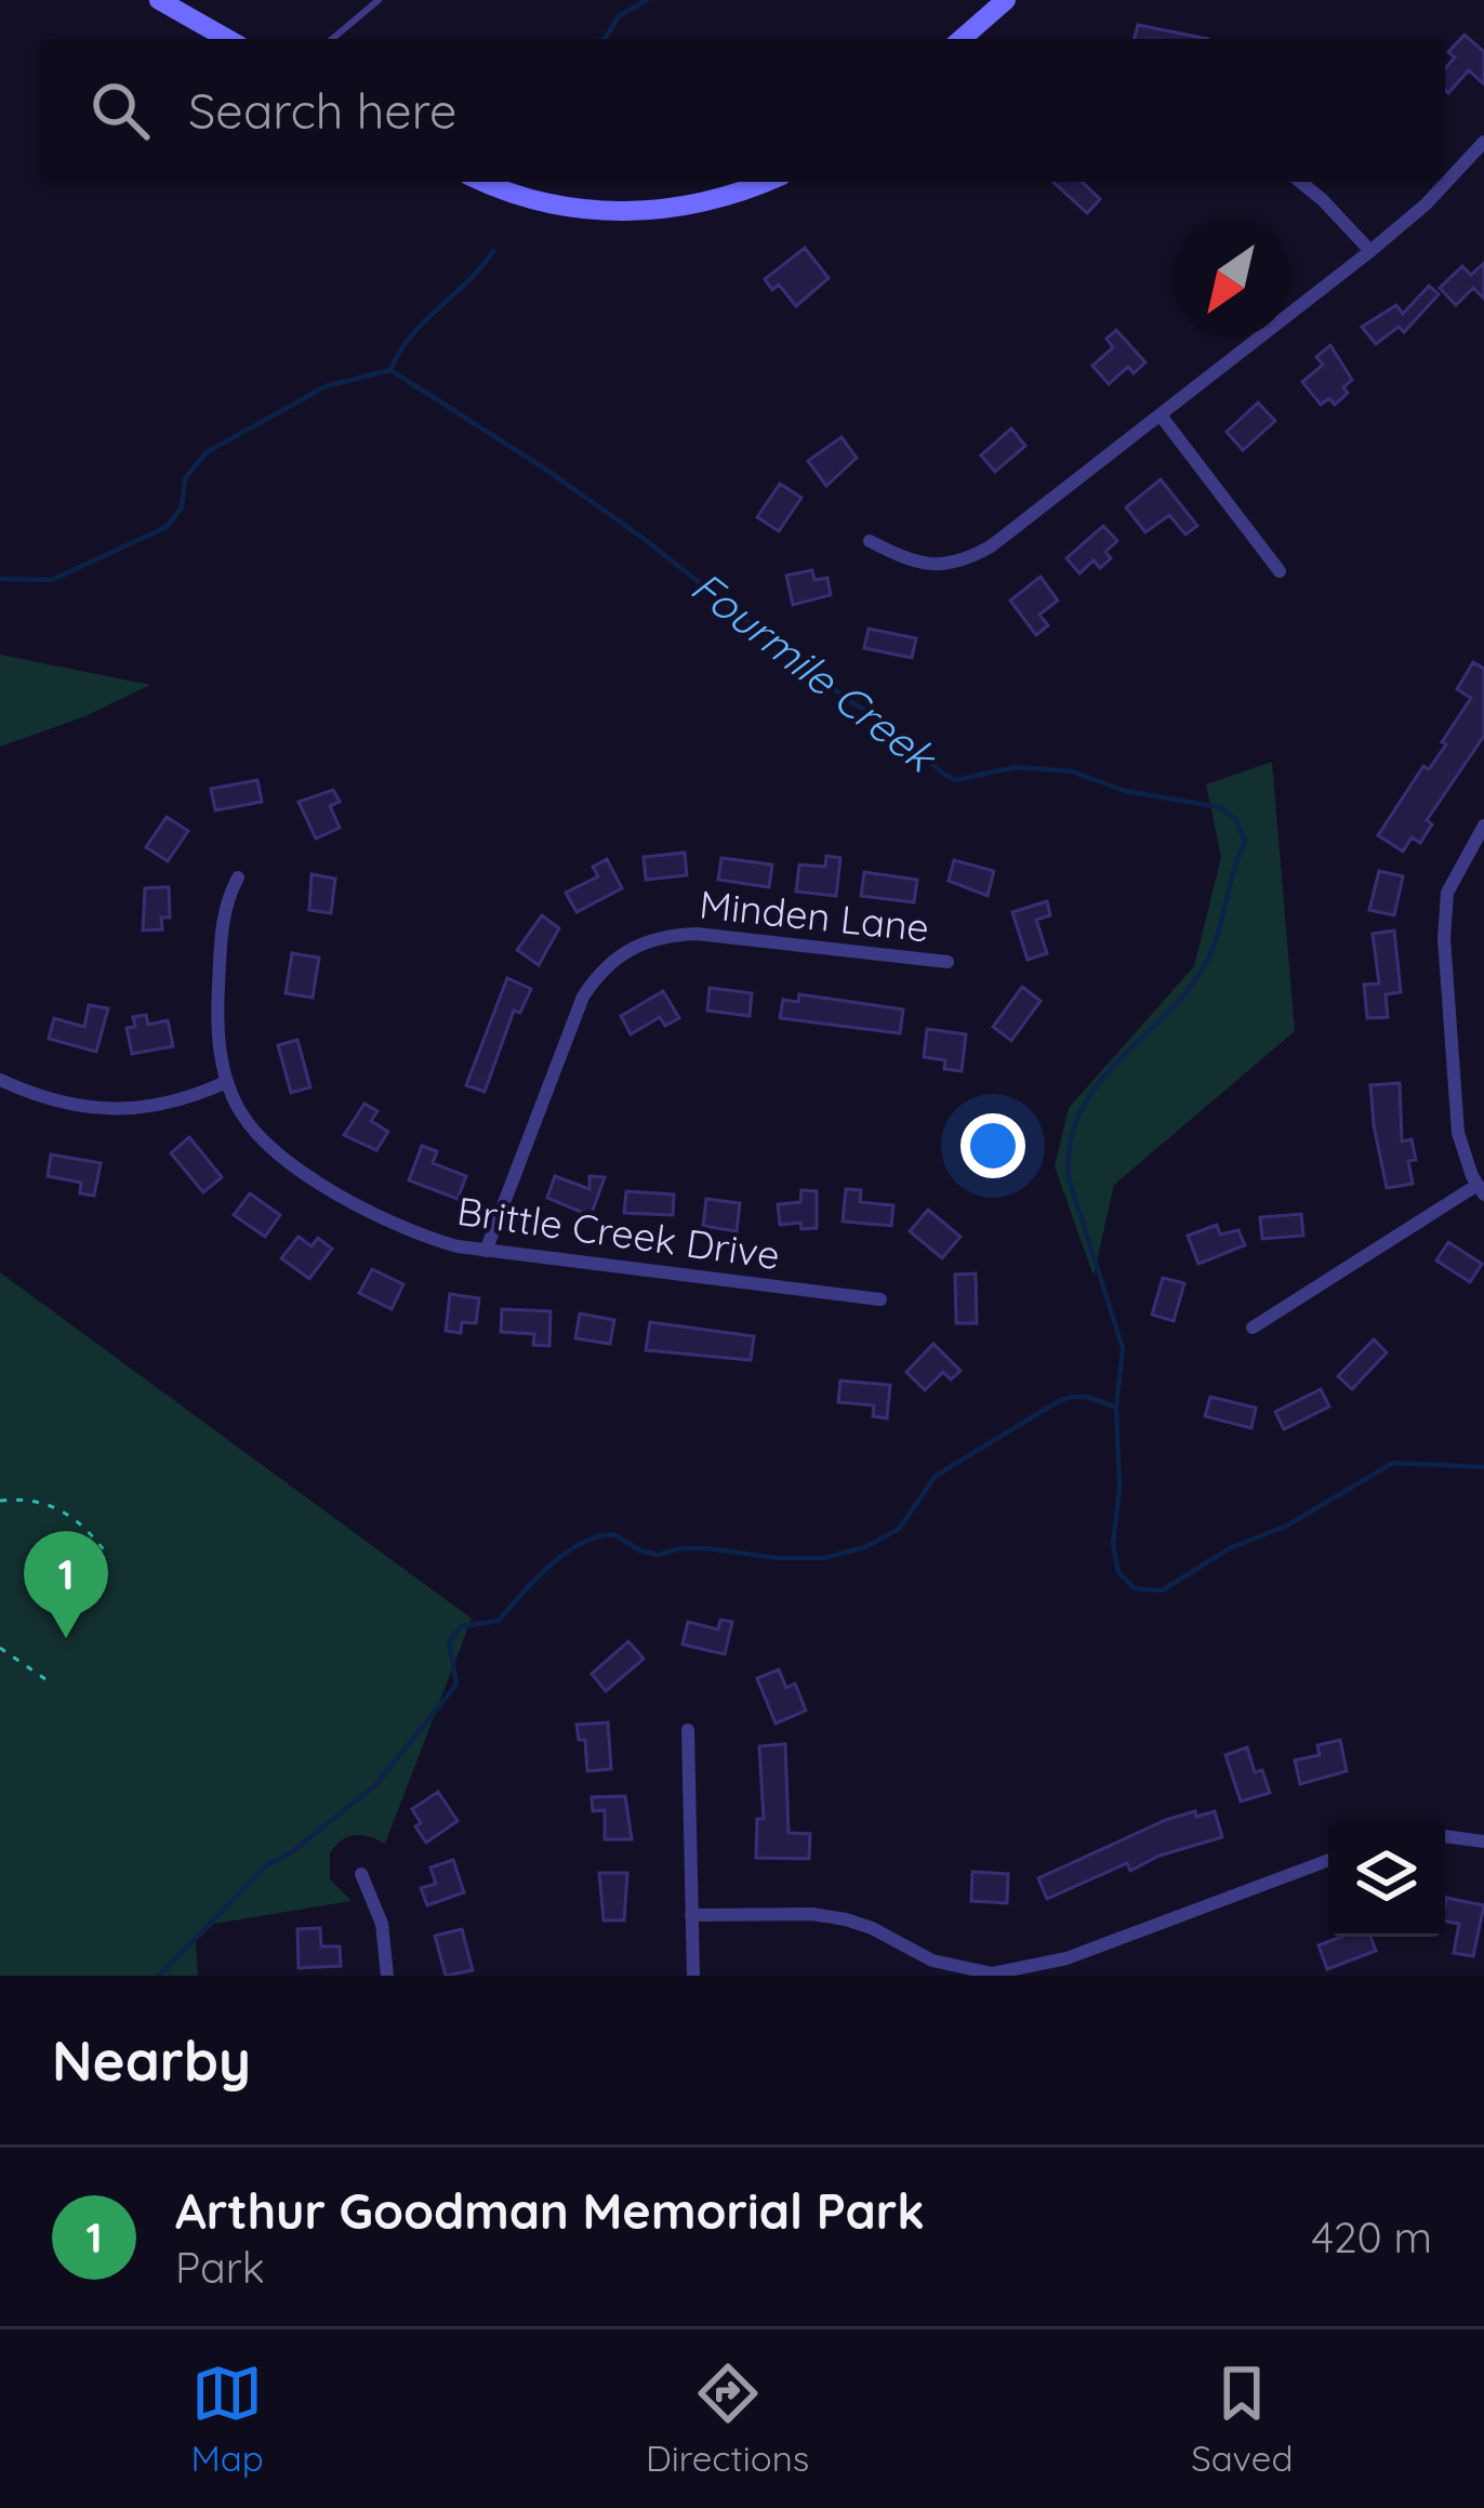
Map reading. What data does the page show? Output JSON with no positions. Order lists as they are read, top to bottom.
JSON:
{
  "streets": {
    "street": ["Minden Lane", "Brittle Creek Drive"]
  },
  "crossings": [
    ["Minden Lane", "Brittle Creek Drive"]
  ],
  "water": ["Fourmile Creek"],
  "north": "bottom left",
  "page": {
    "search": "Search here",
    "pins": "1",
    "heading": "Nearby",
    "list": [
      {
        "mark": "1",
        "name": "Arthur Goodman Memorial Park",
        "note": "Park",
        "value": "420 m"
      }
    ],
    "nav": ["Map", "Directions", "Saved"]
  }
}
